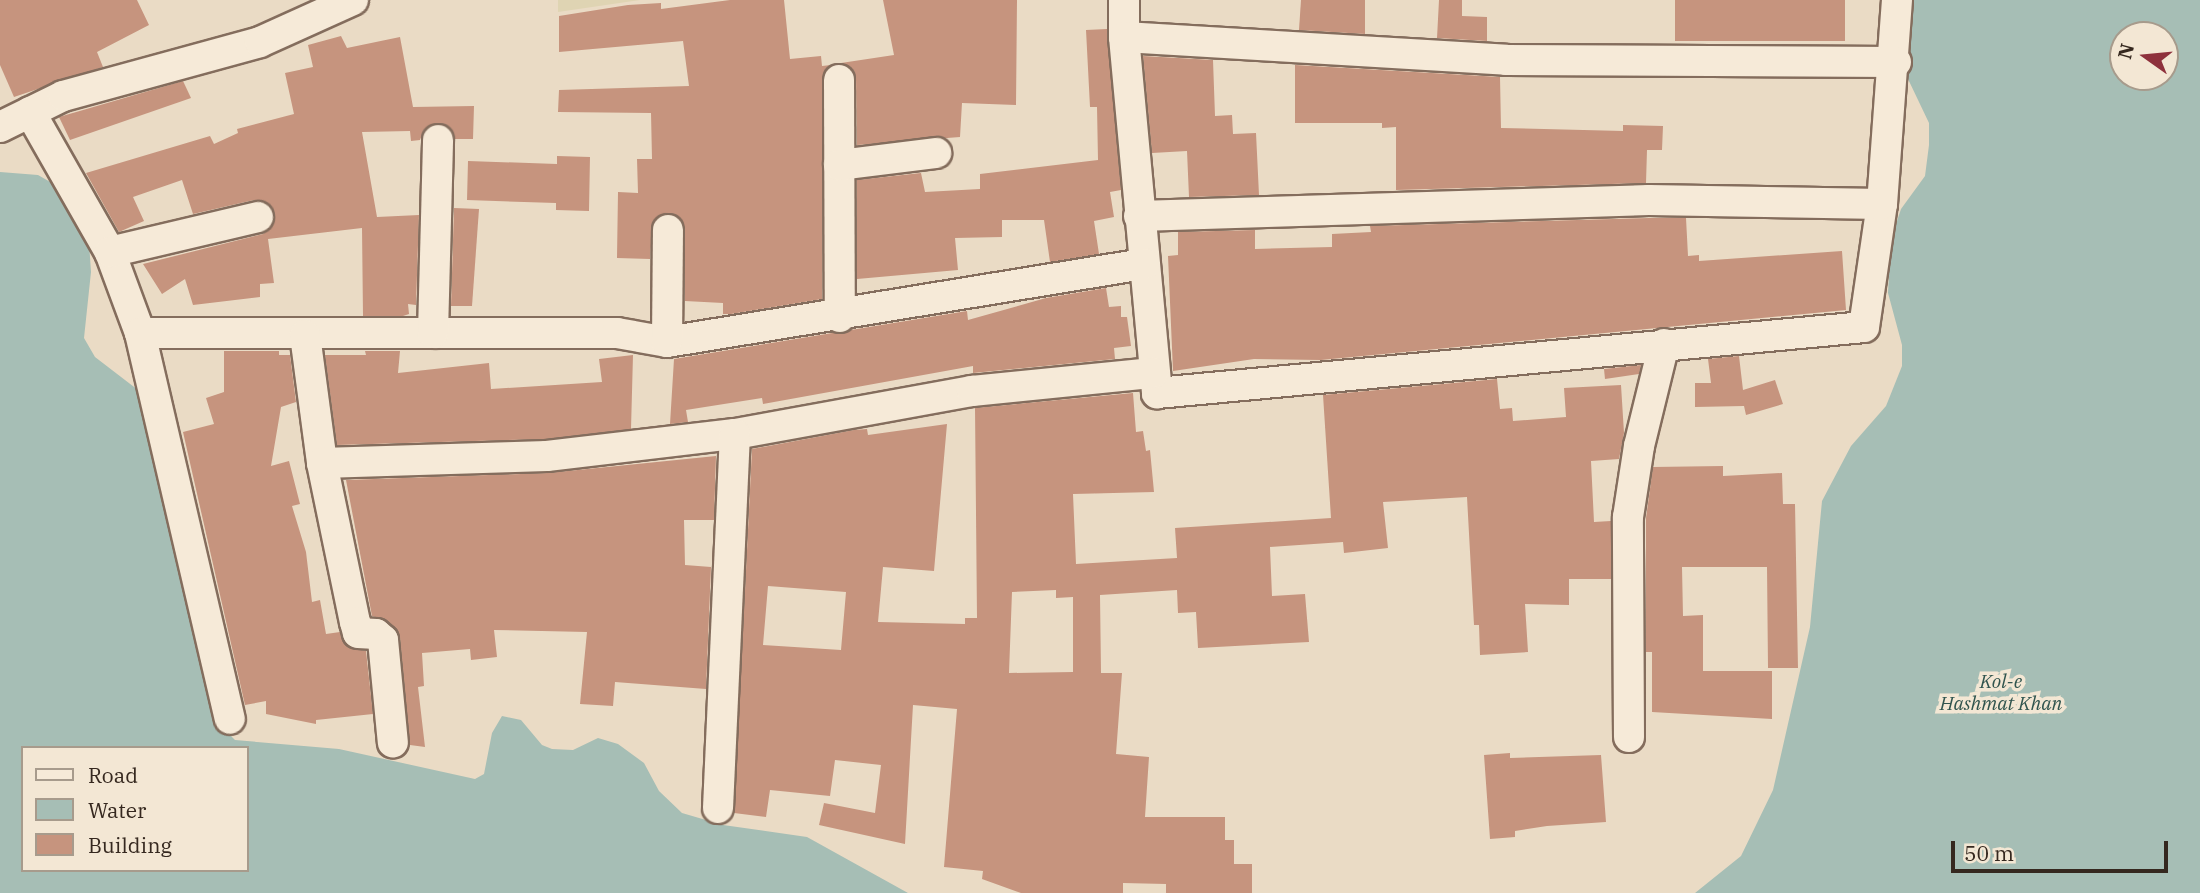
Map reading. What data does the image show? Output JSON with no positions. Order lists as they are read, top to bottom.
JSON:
{
  "water": ["Kol-e Hashmat Khan"],
  "legend": ["Road", "Water", "Building"],
  "scale_bar": "50 m",
  "north": "left"
}
